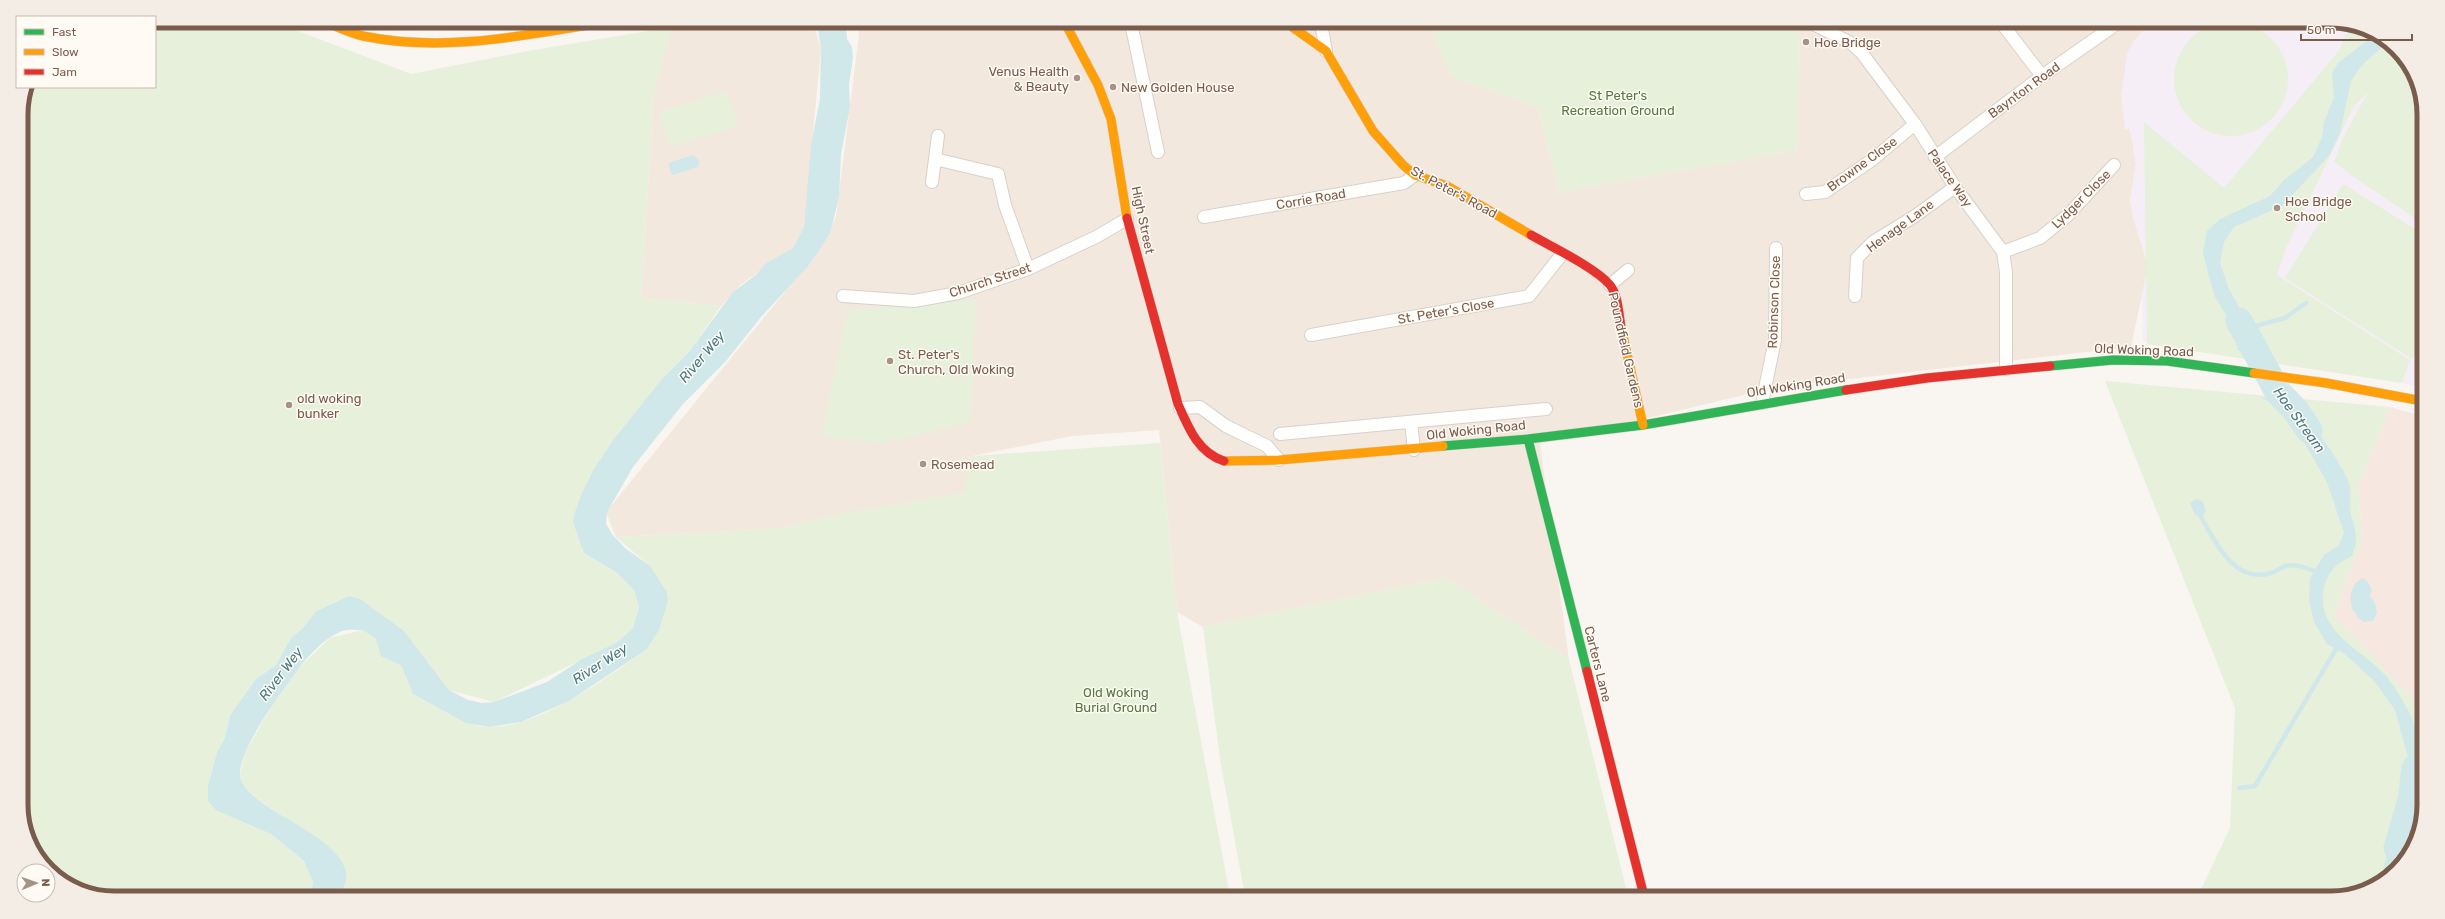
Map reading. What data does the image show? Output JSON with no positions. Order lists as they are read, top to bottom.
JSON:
{
  "streets": {
    "main road": [
      "St. Peter's Road",
      "High Street",
      "Poundfield Gardens",
      "Old Woking Road",
      "Carters Lane"
    ],
    "street": [
      "Baynton Road",
      "Browne Close",
      "Palace Way",
      "Corrie Road",
      "Lydger Close",
      "Henage Lane",
      "Church Street",
      "Robinson Close",
      "St. Peter's Close"
    ]
  },
  "crossings": [
    ["Baynton Road", "Palace Way"],
    ["Browne Close", "Palace Way"],
    ["Palace Way", "Lydger Close"],
    ["Palace Way", "Henage Lane"],
    ["Palace Way", "Old Woking Road"],
    ["St. Peter's Road", "Corrie Road"],
    ["St. Peter's Road", "St. Peter's Close"],
    ["St. Peter's Road", "Poundfield Gardens"],
    ["High Street", "Church Street"],
    ["High Street", "Old Woking Road"],
    ["Robinson Close", "Old Woking Road"],
    ["St. Peter's Close", "Poundfield Gardens"],
    ["Poundfield Gardens", "Old Woking Road"],
    ["Old Woking Road", "Carters Lane"]
  ],
  "water": ["River Wey", "Hoe Stream"],
  "parks": ["St Peter's Recreation Ground", "Old Woking Burial Ground"],
  "places": [
    "Hoe Bridge",
    "Venus Health & Beauty",
    "New Golden House",
    "Hoe Bridge School",
    "St. Peter's Church, Old Woking",
    "old woking bunker",
    "Rosemead"
  ],
  "legend": ["Fast", "Slow", "Jam"],
  "scale_bar": "50 m",
  "north": "right"
}
